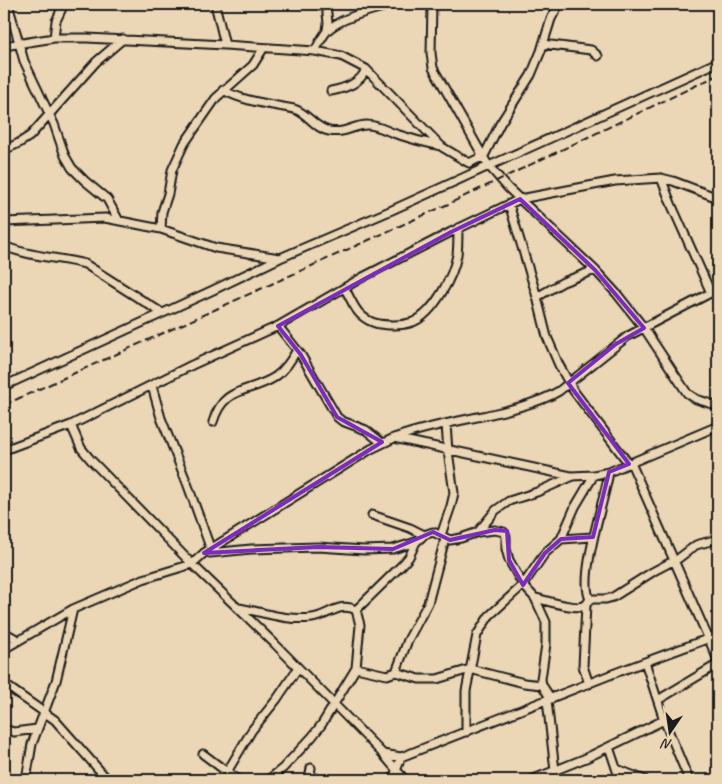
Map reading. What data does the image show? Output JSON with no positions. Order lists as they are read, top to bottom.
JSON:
{
  "north": "bottom"
}
